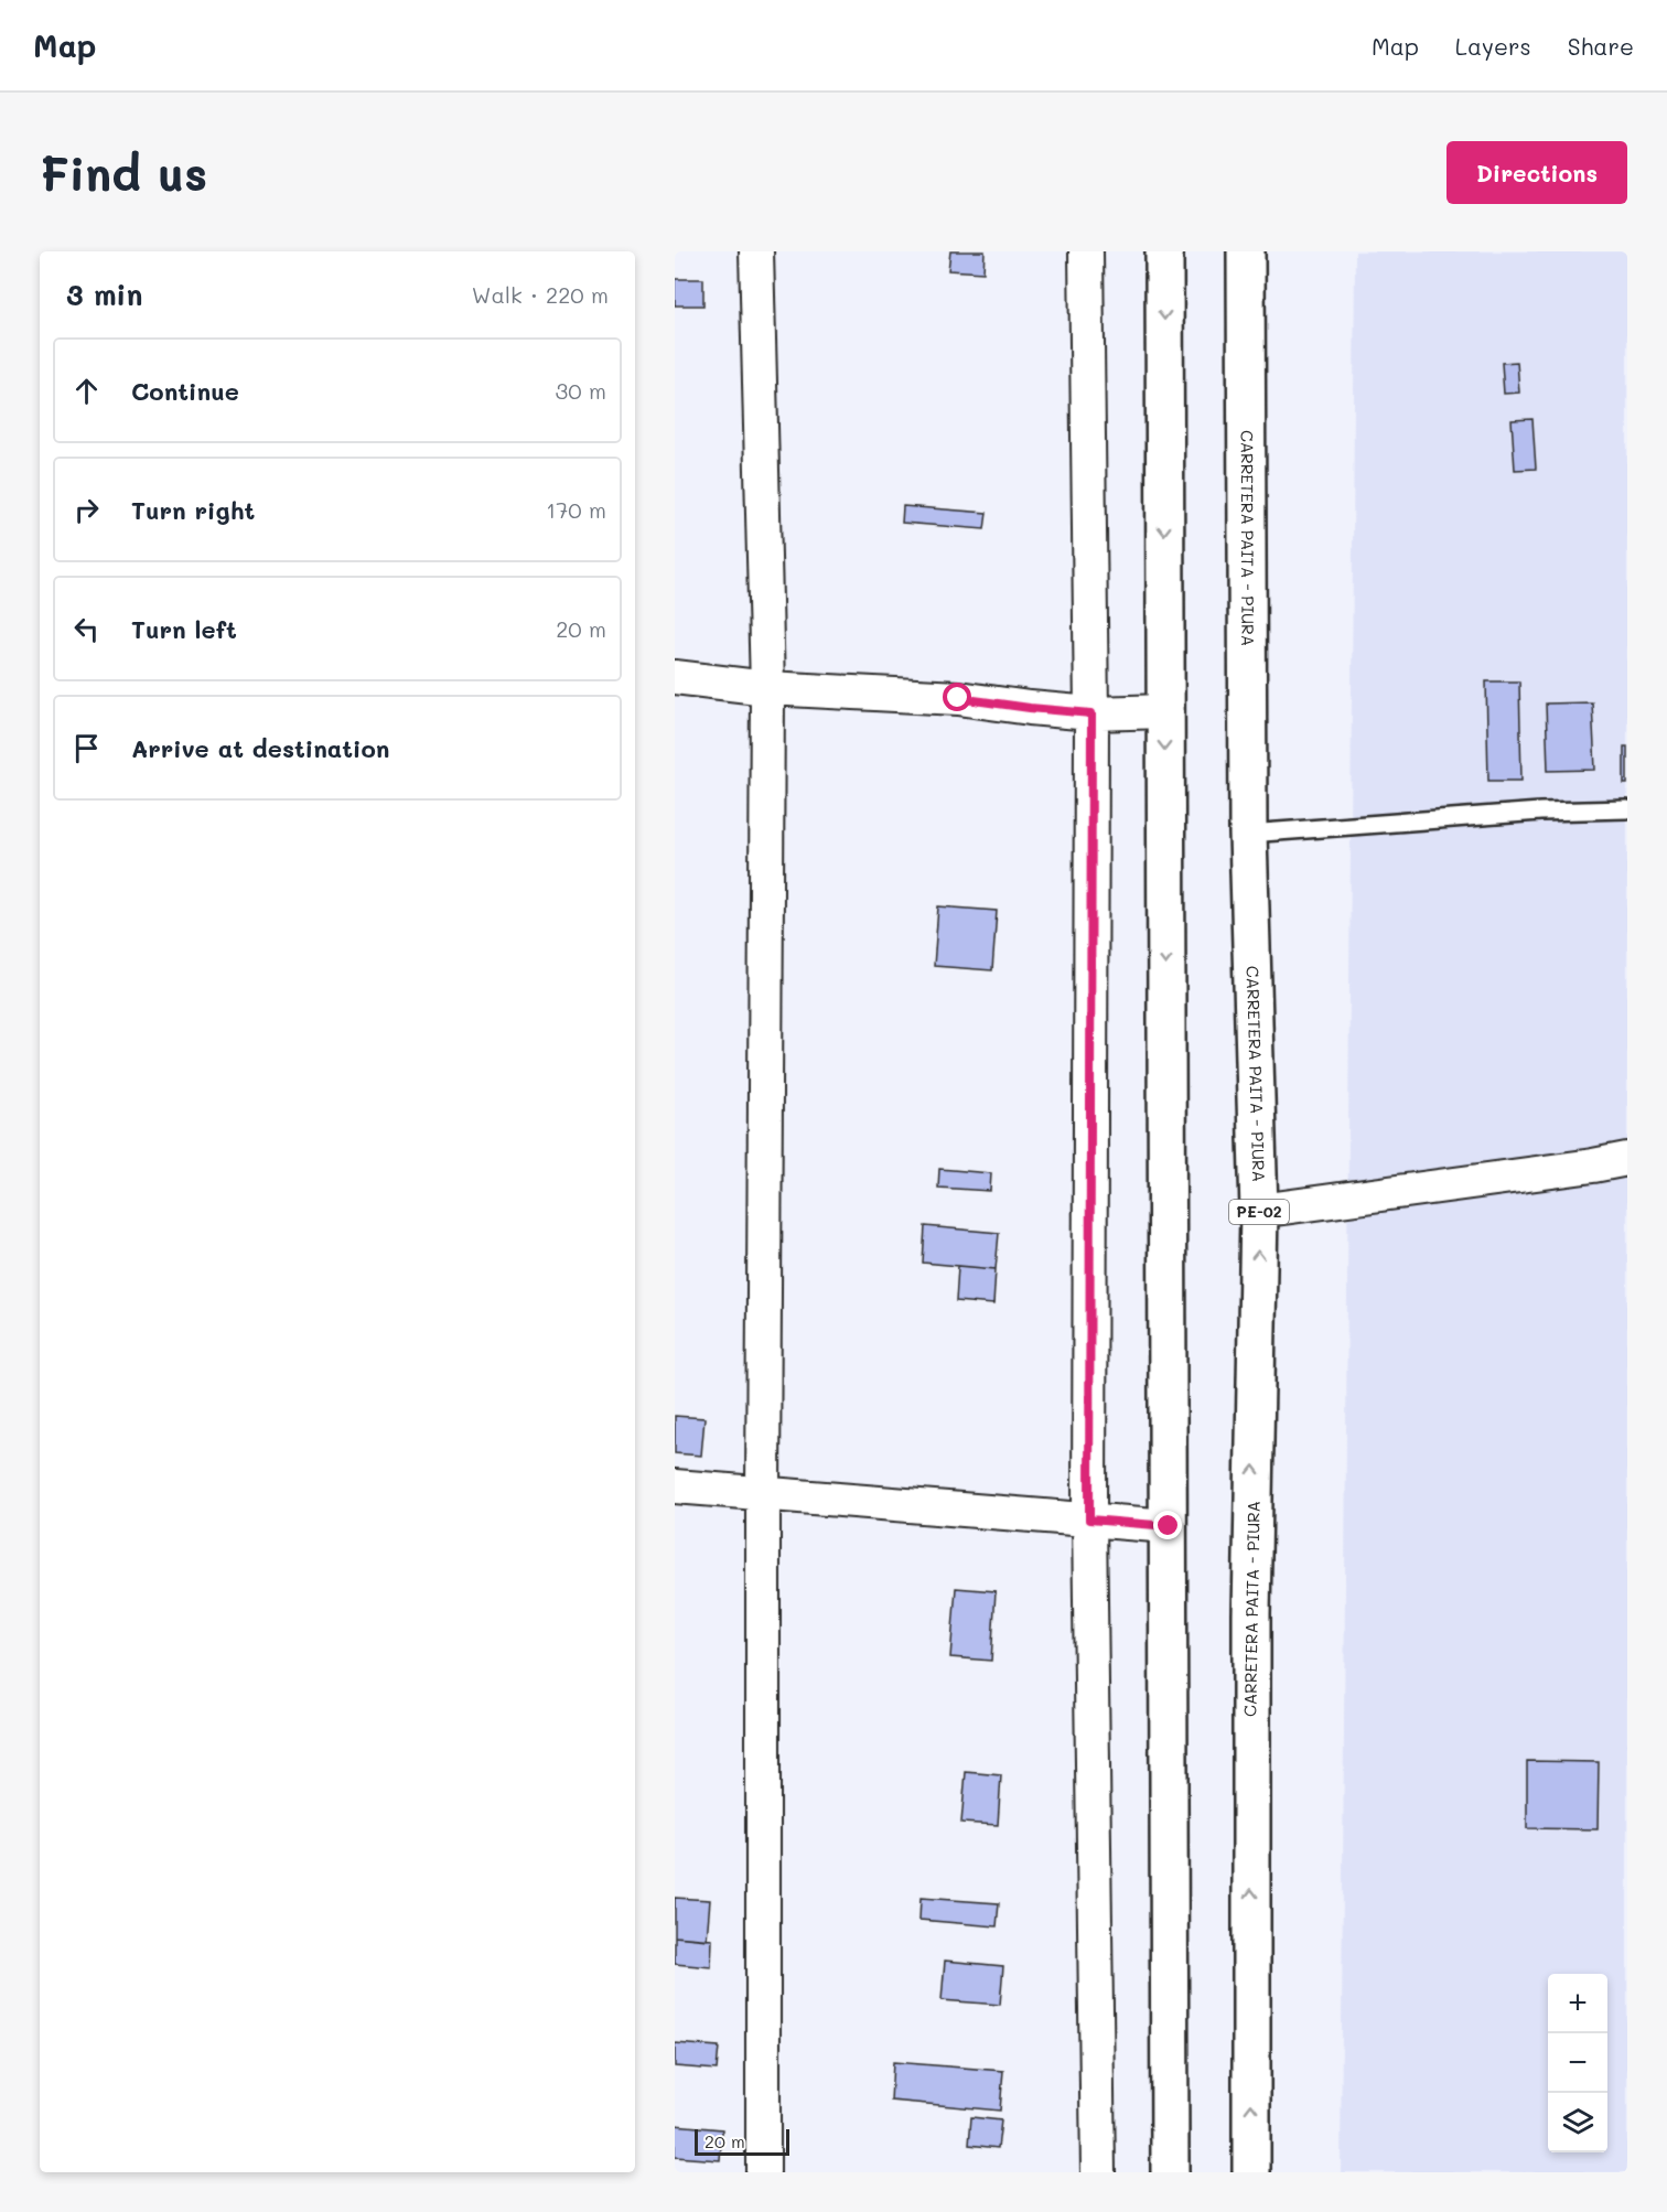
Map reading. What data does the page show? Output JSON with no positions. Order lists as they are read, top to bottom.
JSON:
{
  "streets": {
    "highway": ["CARRETERA PAITA - PIURA", "PE-02"]
  },
  "scale_bar": "20 m",
  "page": {
    "header": "Map",
    "nav": ["Map", "Layers", "Share"],
    "buttons": "Directions",
    "title": "Find us",
    "heading": ["3 min", "Walk · 220 m"],
    "list": [
      ["Continue", "30 m"],
      ["Turn right", "170 m"],
      ["Turn left", "20 m"],
      "Arrive at destination"
    ],
    "map_buttons": ["+", "−"],
    "scale": "20 m"
  }
}
